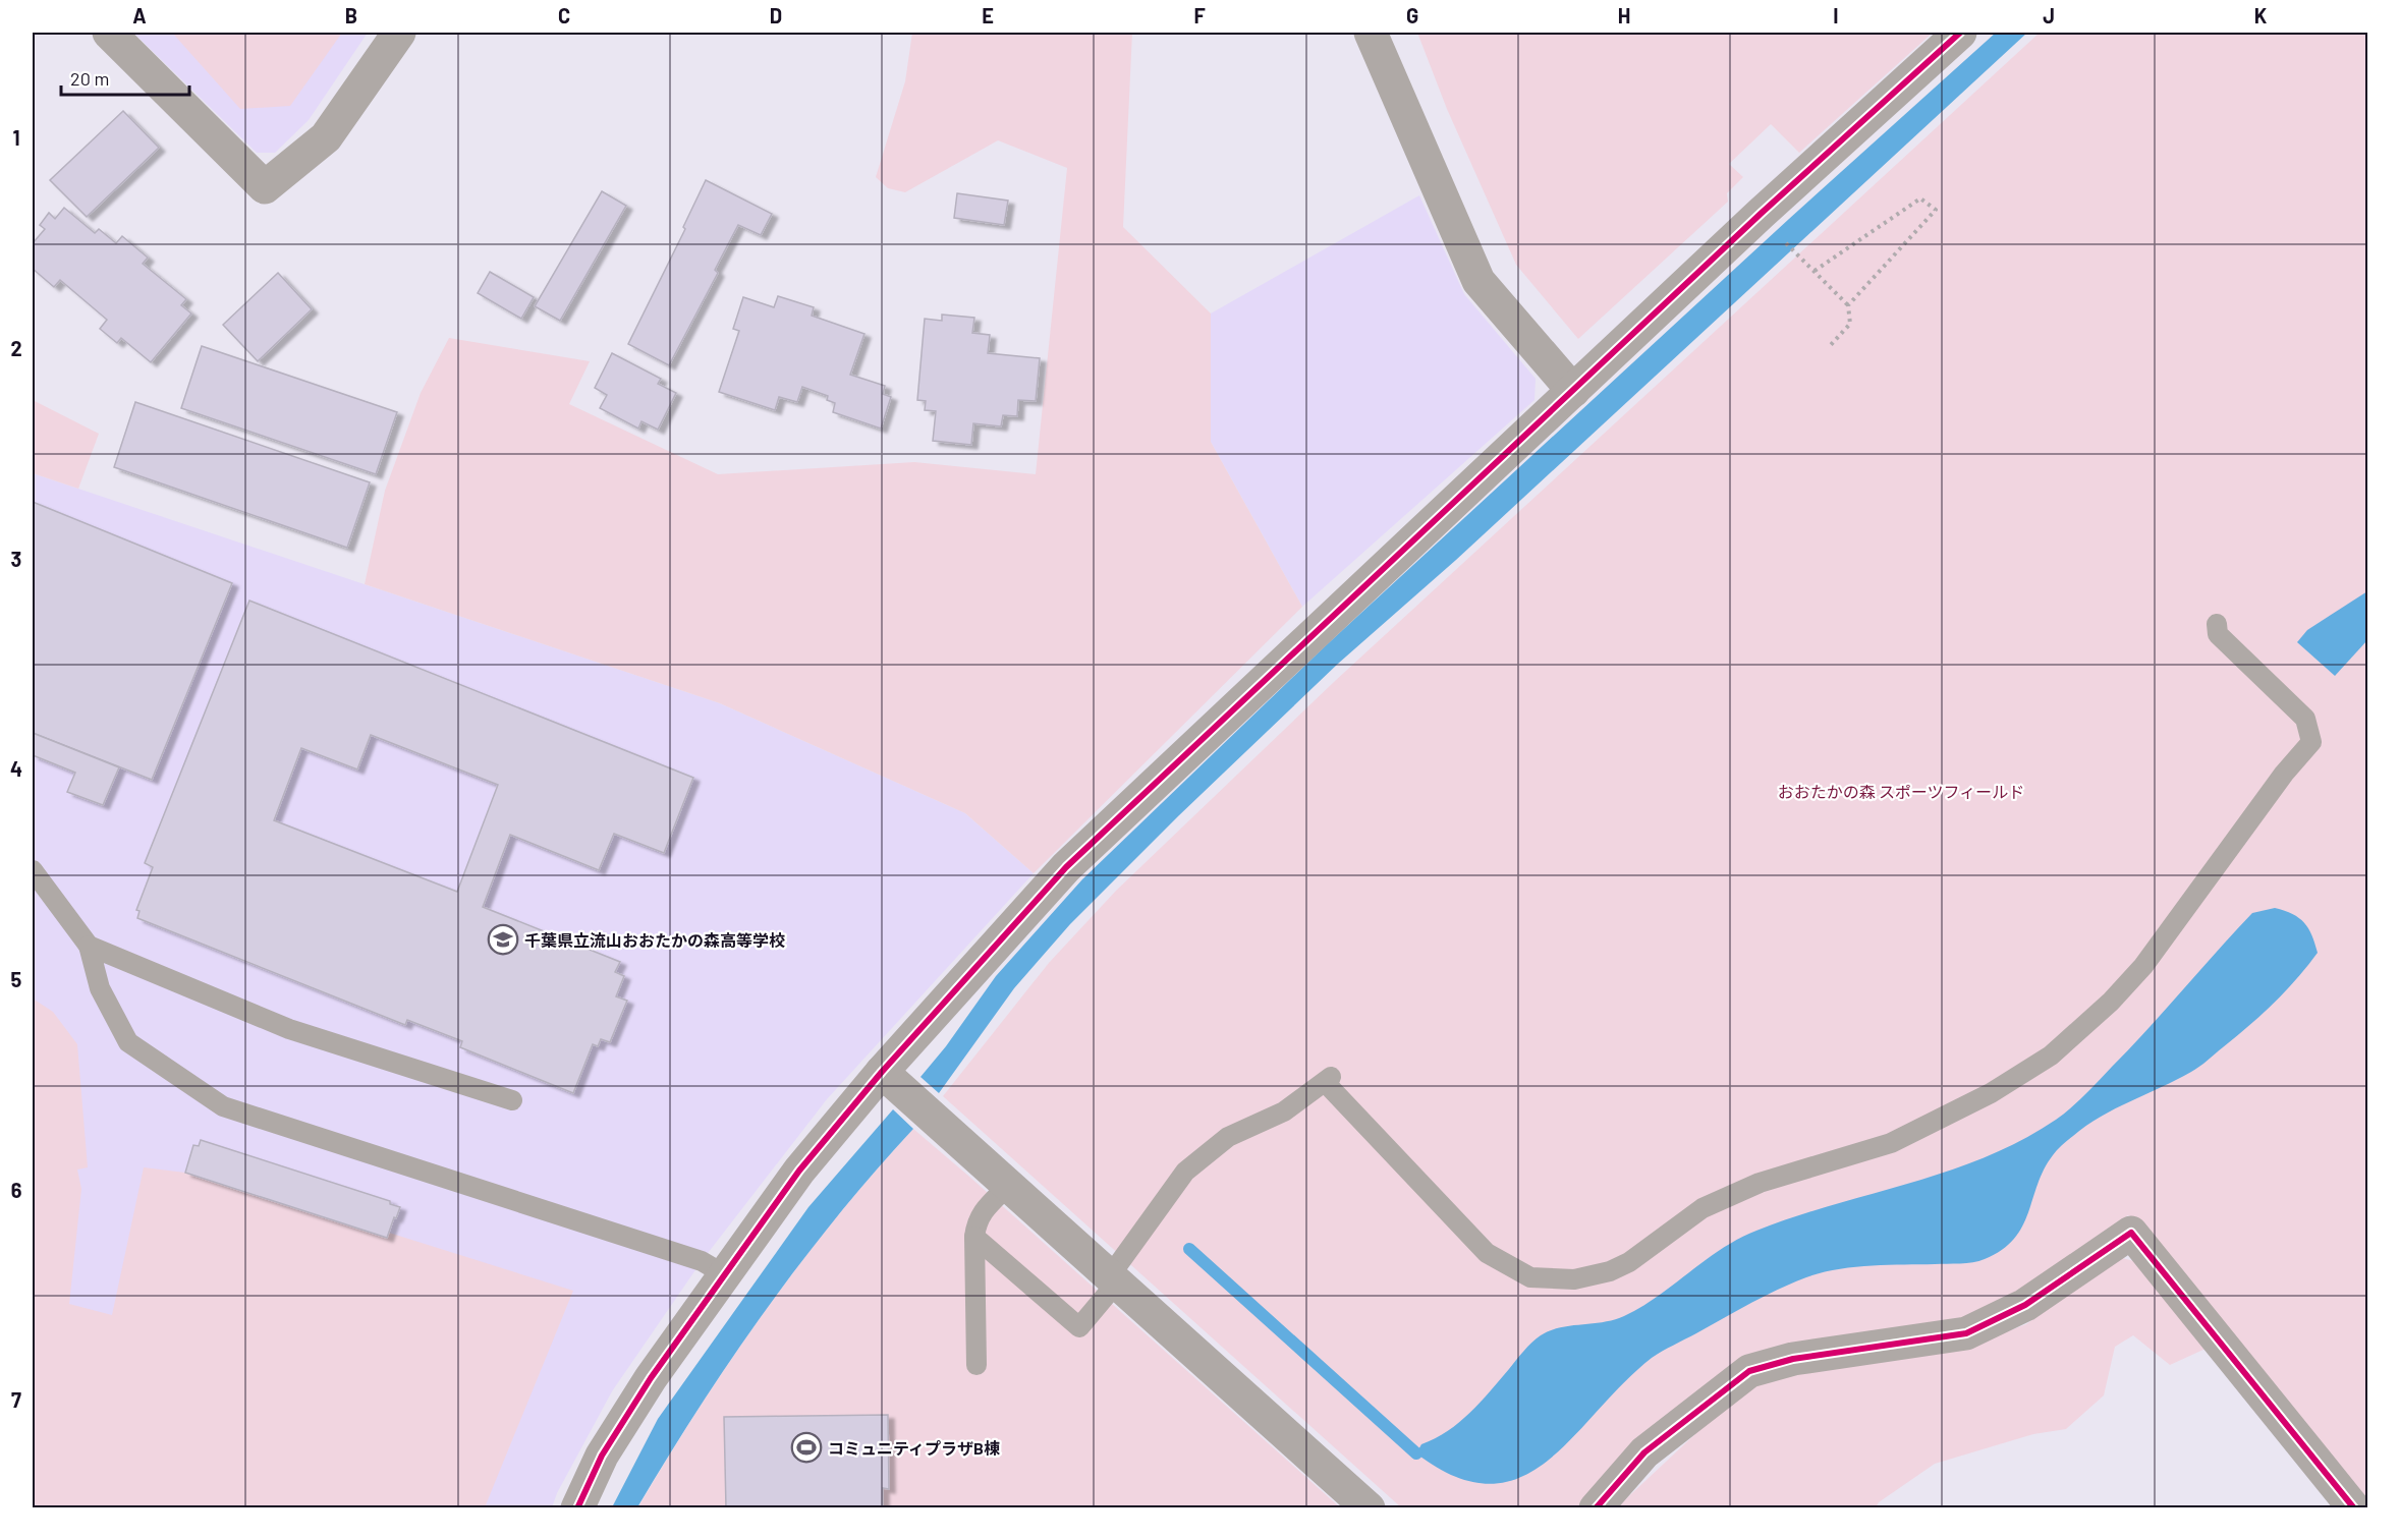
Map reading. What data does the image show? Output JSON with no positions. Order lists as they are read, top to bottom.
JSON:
{
  "parks": ["おおたかの森 スポーツフィールド"],
  "places": {
    "school or university": ["千葉県立流山おおたかの森高等学校"],
    "sports": ["コミュニティプラザB棟"]
  },
  "scale_bar": "20 m",
  "grid": {
    "columns": [
      "A",
      "B",
      "C",
      "D",
      "E",
      "F",
      "G",
      "H",
      "I",
      "J",
      "K"
    ],
    "rows": [
      "1",
      "2",
      "3",
      "4",
      "5",
      "6",
      "7"
    ]
  }
}
